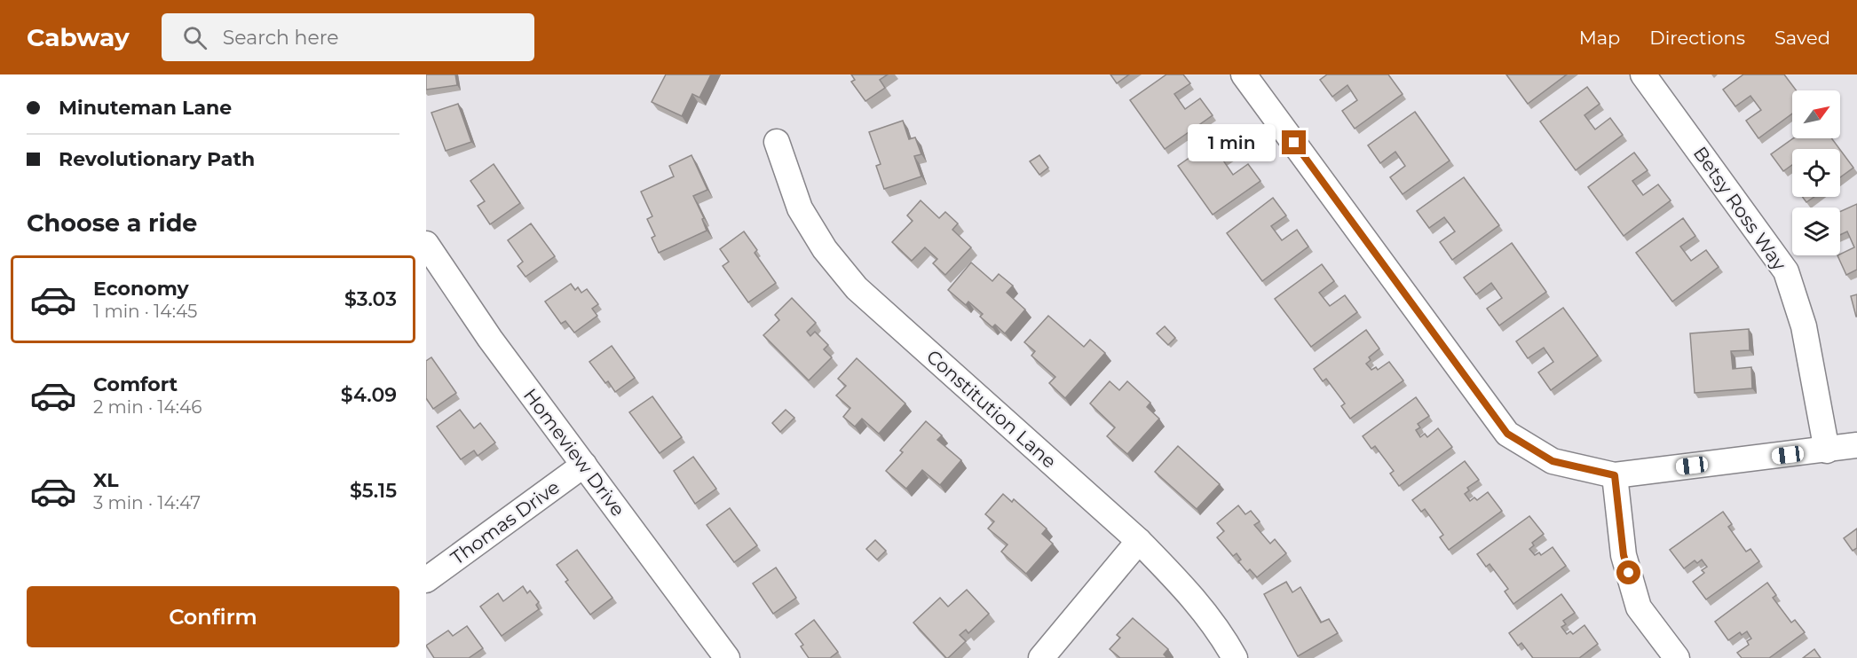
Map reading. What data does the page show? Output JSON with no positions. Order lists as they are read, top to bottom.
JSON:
{
  "streets": {
    "street": [
      "Betsy Ross Way",
      "Constitution Lane",
      "Homeview Drive",
      "Thomas Drive"
    ]
  },
  "crossings": [
    ["Homeview Drive", "Thomas Drive"]
  ],
  "north": "top right",
  "page": {
    "header": "Cabway",
    "search": "Search here",
    "nav": ["Map", "Directions", "Saved"],
    "banner": ["Minuteman Lane", "Revolutionary Path"],
    "bubble": "1 min",
    "heading": "Choose a ride",
    "list": [
      {
        "name": "Economy",
        "note": "1 min · 14:45",
        "value": "$3.03"
      },
      {
        "name": "Comfort",
        "note": "2 min · 14:46",
        "value": "$4.09"
      },
      {
        "name": "XL",
        "note": "3 min · 14:47",
        "value": "$5.15"
      }
    ],
    "buttons": "Confirm"
  }
}
